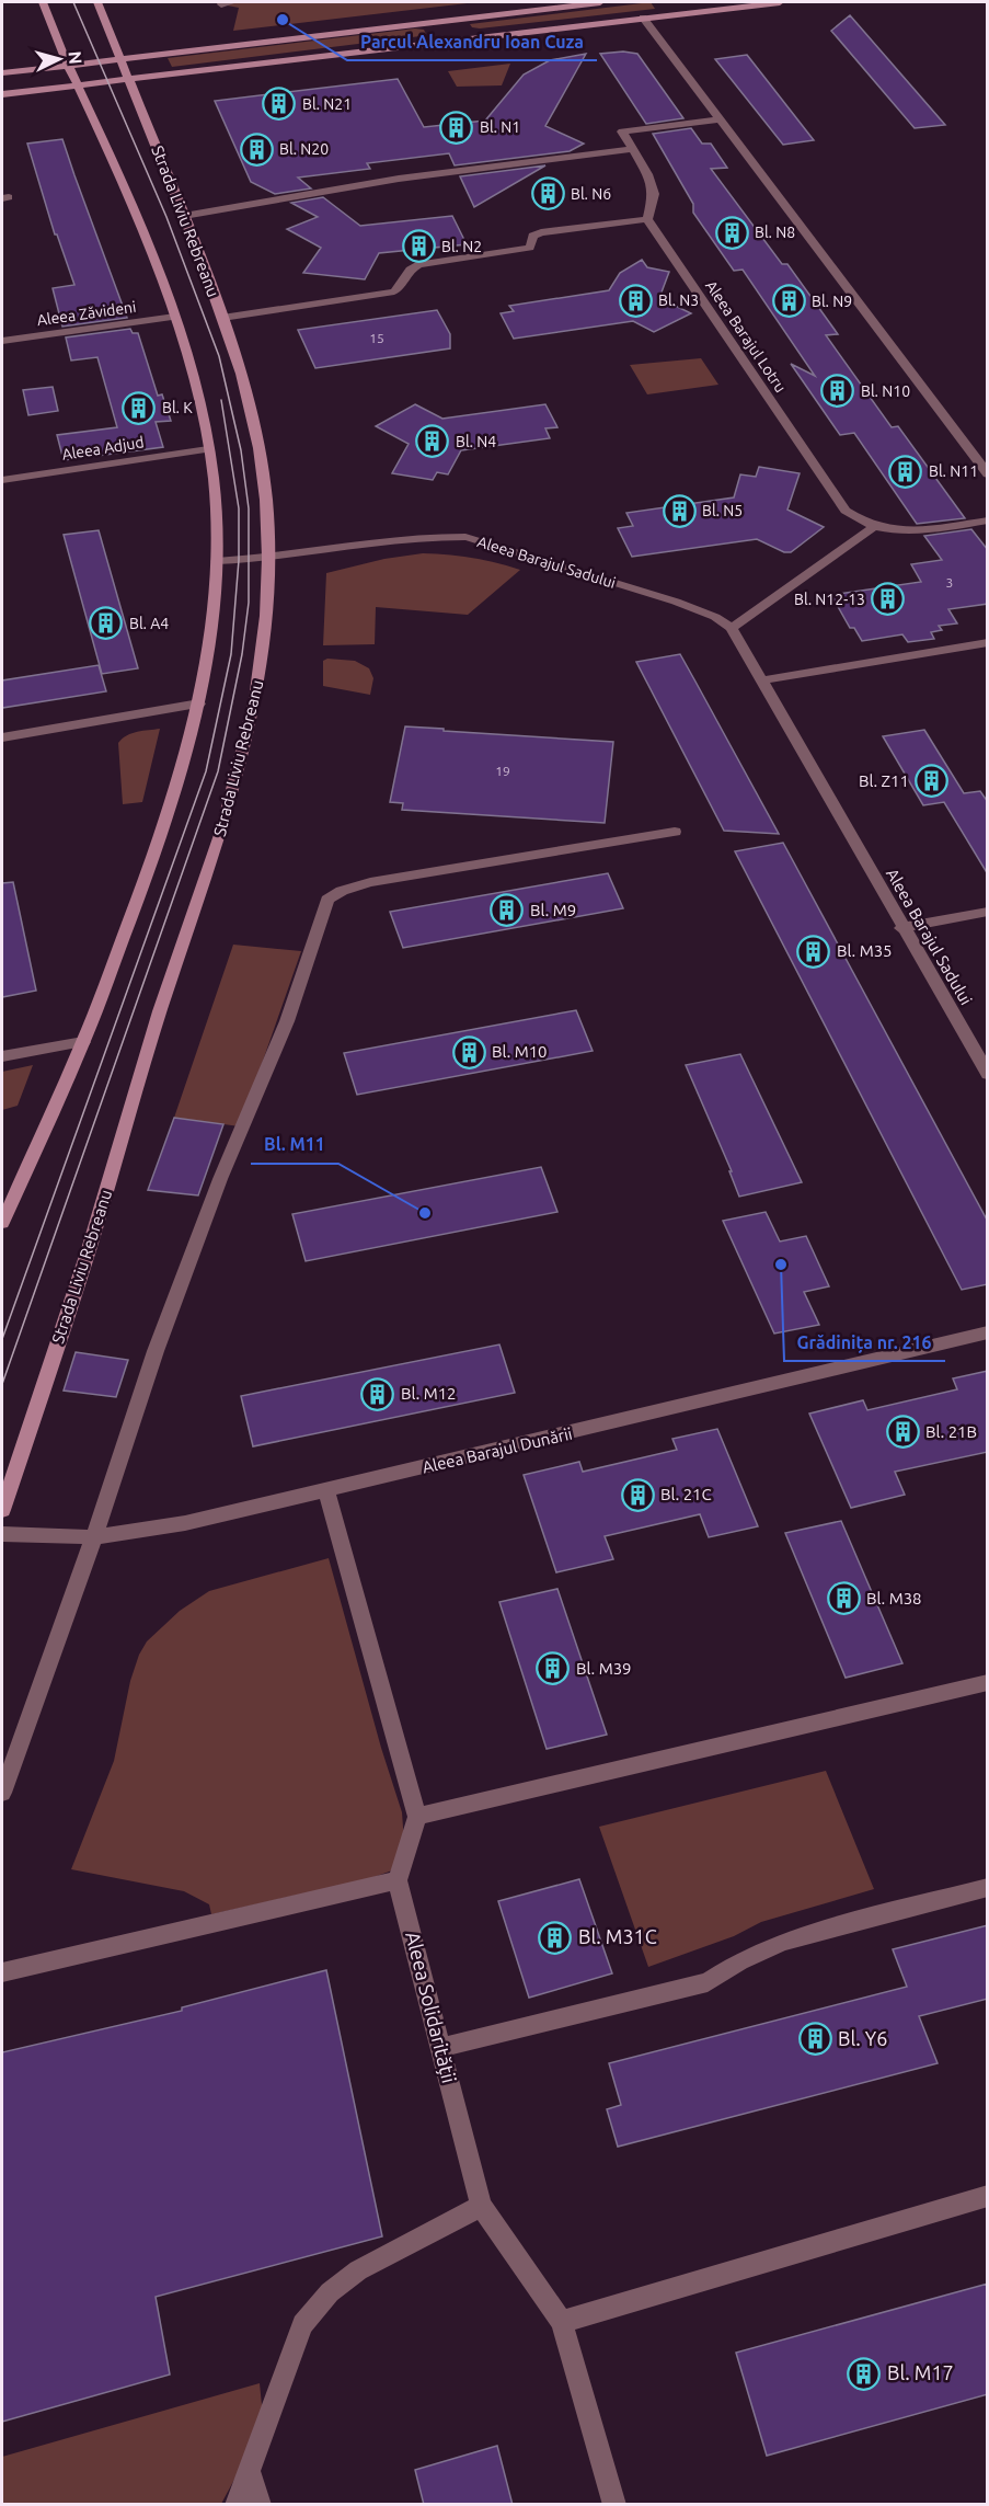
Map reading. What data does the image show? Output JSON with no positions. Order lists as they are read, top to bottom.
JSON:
{
  "streets": {
    "street": [
      "Strada Liviu Rebreanu",
      "Aleea Zăvideni",
      "Aleea Barajul Lotru",
      "Aleea Adjud",
      "Aleea Barajul Sadului",
      "Aleea Barajul Dunării",
      "Aleea Solidarității"
    ]
  },
  "crossings": [
    ["Strada Liviu Rebreanu", "Aleea Barajul Sadului"]
  ],
  "places": {
    "other": ["Parcul Alexandru Ioan Cuza", "Bl. M11", "Grădinița nr. 216"],
    "building": [
      "Bl. N21",
      "Bl. N1",
      "Bl. N20",
      "Bl. N6",
      "Bl. N8",
      "Bl. N2",
      "Bl. N3",
      "Bl. N9",
      "Bl. N10",
      "Bl. K",
      "Bl. N4",
      "Bl. N11",
      "Bl. N5",
      "Bl. N12-13",
      "Bl. A4",
      "Bl. Z11",
      "Bl. M9",
      "Bl. M35",
      "Bl. M10",
      "Bl. M12",
      "Bl. 21B",
      "Bl. 21C",
      "Bl. M38",
      "Bl. M39",
      "Bl. M31C",
      "Bl. Y6",
      "Bl. M17"
    ]
  },
  "house_numbers": ["15", "3", "19"],
  "north": "right"
}
